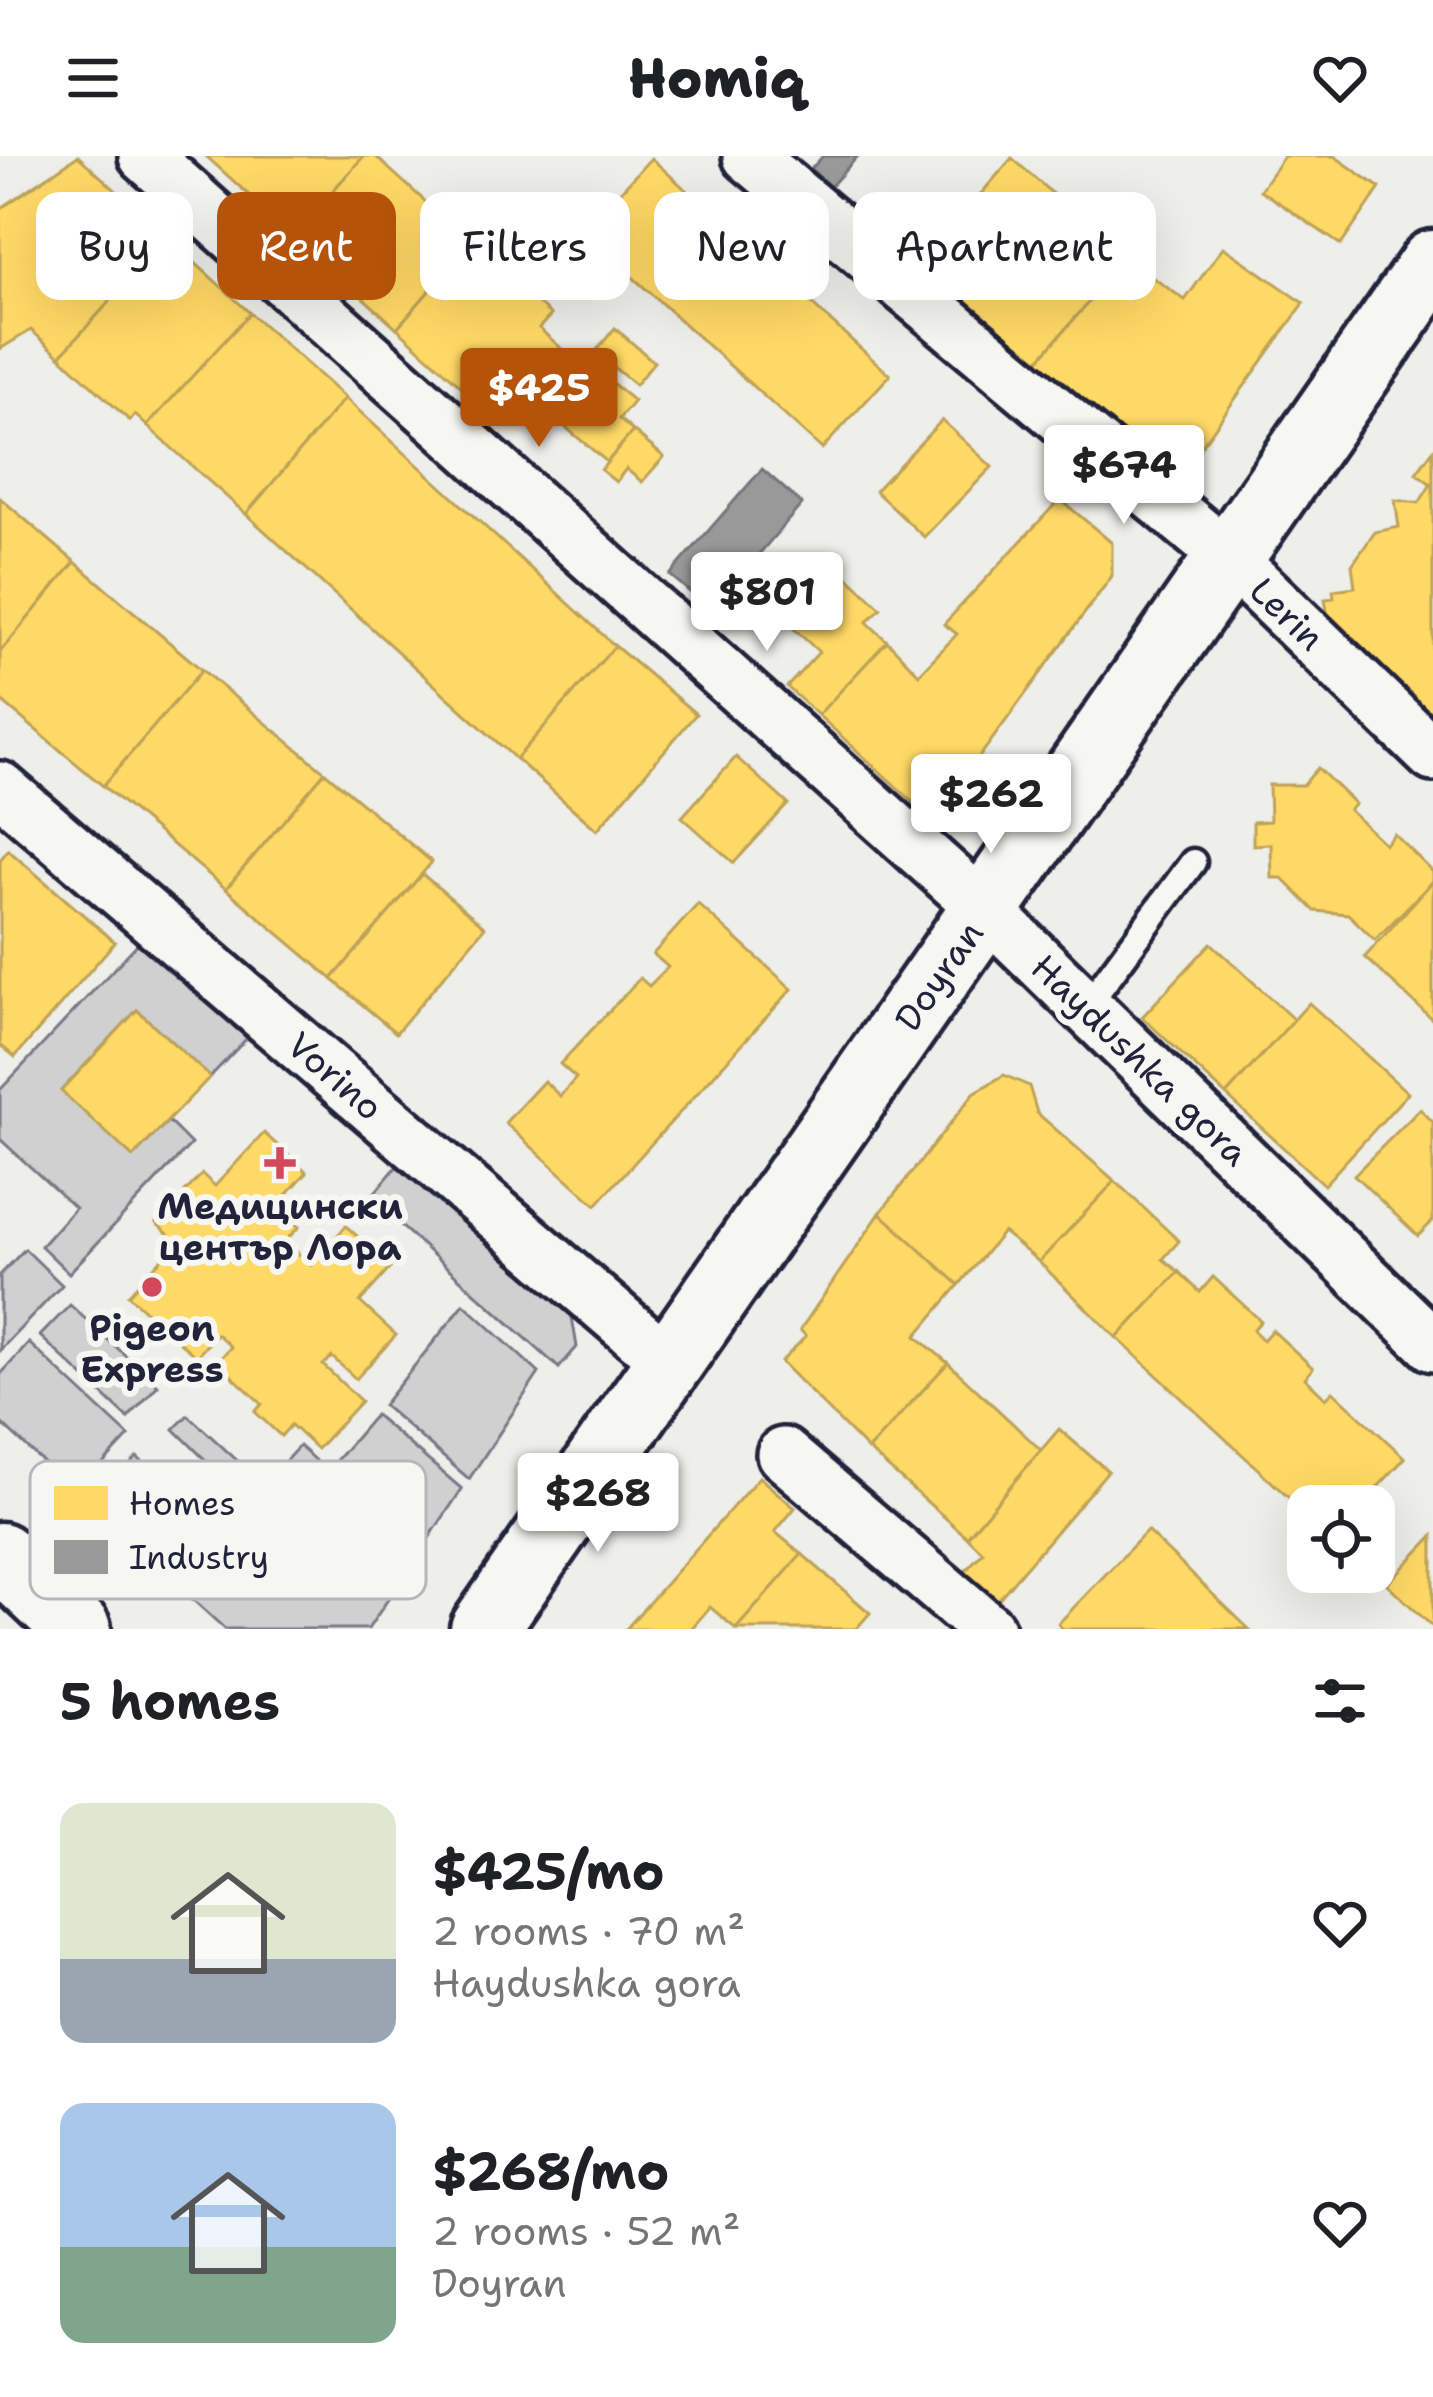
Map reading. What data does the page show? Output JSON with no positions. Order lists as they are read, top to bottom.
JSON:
{
  "streets": {
    "street": [
      "Lerin",
      "Doyran",
      "Haydushka gora",
      "Vorino"
    ]
  },
  "crossings": [
    ["Lerin", "Doyran"],
    ["Doyran", "Haydushka gora"],
    ["Doyran", "Vorino"]
  ],
  "places": {
    "health": ["Медицински център Лора"],
    "other": ["Pigeon Express"]
  },
  "legend": ["Homes", "Industry"],
  "page": {
    "header": "Homiq",
    "chip": [
      "Buy",
      "Rent",
      "Filters",
      "New",
      "Apartment"
    ],
    "price": [
      "$425",
      "$674",
      "$801",
      "$262",
      "$268"
    ],
    "heading": "5 homes",
    "list": [
      {
        "name": "$425/mo",
        "note": "2 rooms · 70 m² · Haydushka gora"
      },
      {
        "name": "$268/mo",
        "note": "2 rooms · 52 m² · Doyran"
      }
    ]
  }
}
